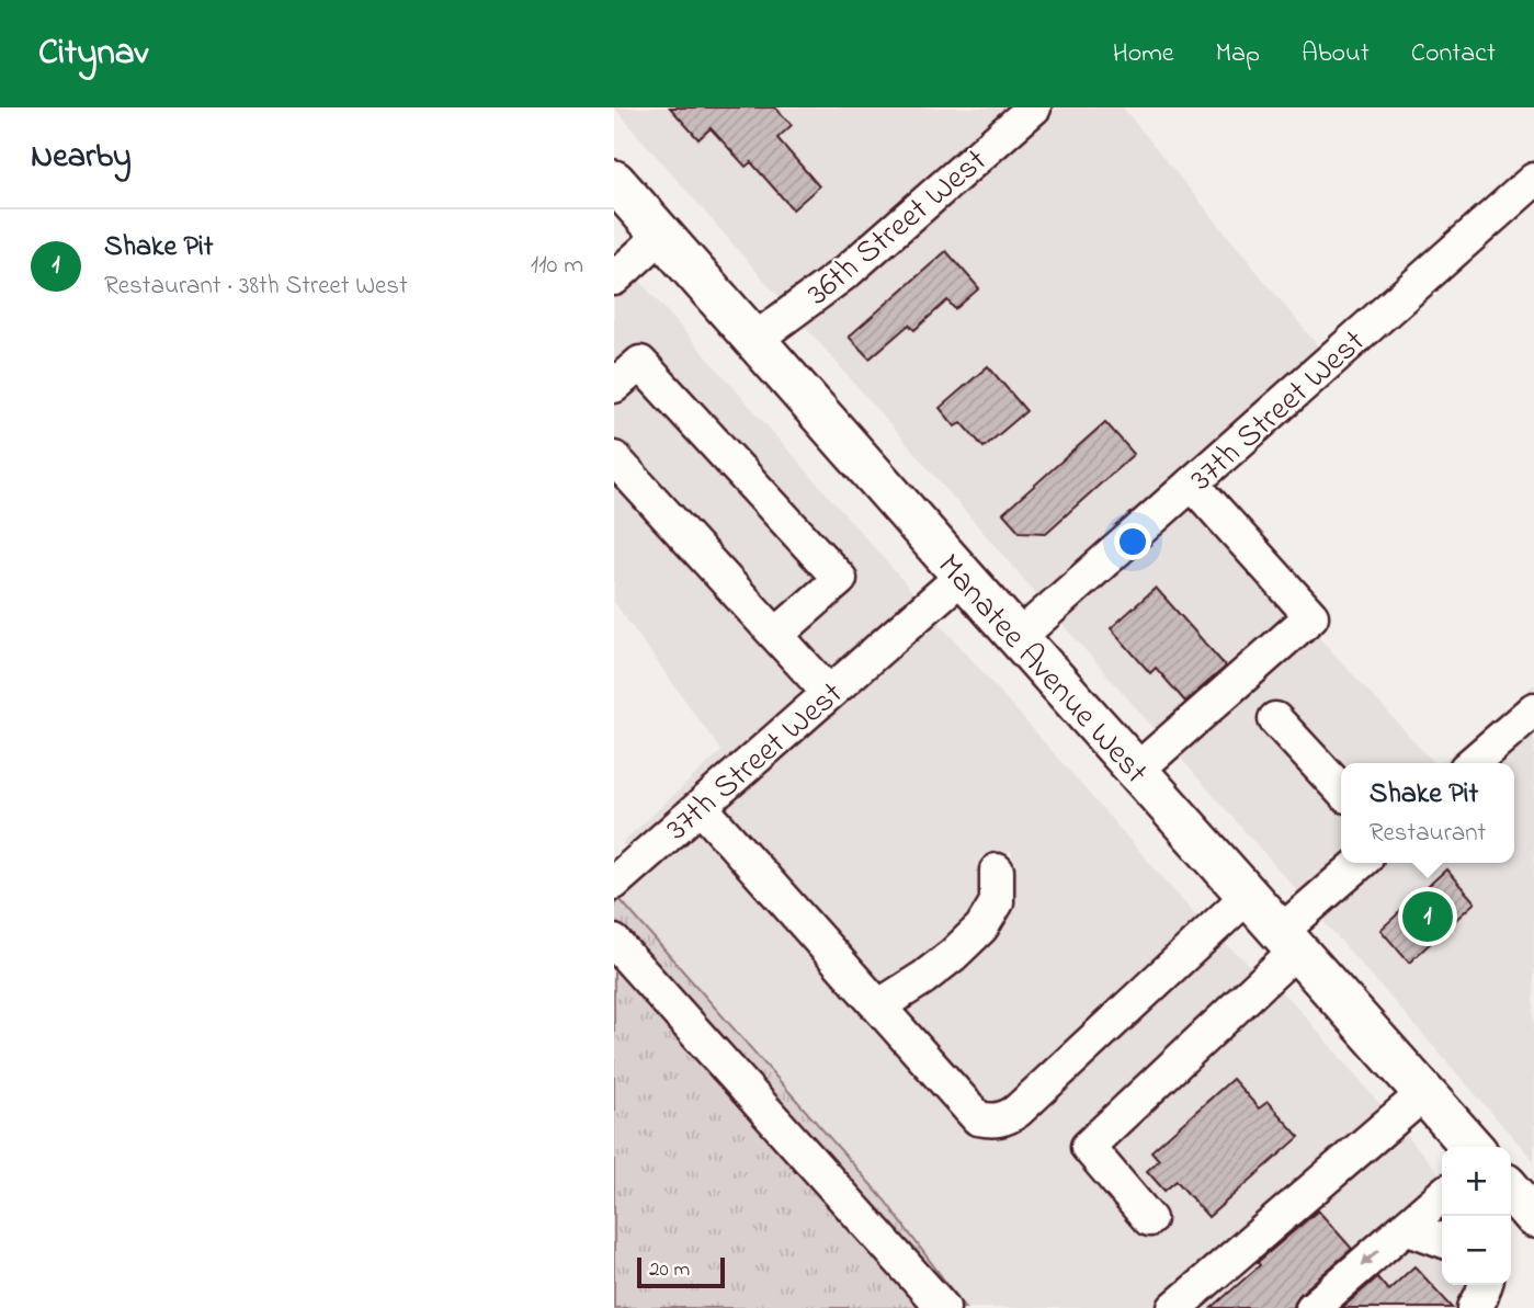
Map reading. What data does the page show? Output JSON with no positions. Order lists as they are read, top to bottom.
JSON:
{
  "streets": {
    "main road": ["Manatee Avenue West"],
    "street": ["36th Street West", "37th Street West"]
  },
  "crossings": [
    ["36th Street West", "Manatee Avenue West"],
    ["37th Street West", "Manatee Avenue West"]
  ],
  "scale_bar": "20 m",
  "page": {
    "header": "Citynav",
    "nav": [
      "Home",
      "Map",
      "About",
      "Contact"
    ],
    "heading": "Nearby",
    "list": [
      {
        "mark": "1",
        "name": "Shake Pit",
        "note": "Restaurant · 38th Street West",
        "value": "110 m"
      }
    ],
    "popup": ["Shake Pit", "Restaurant"],
    "pins": "1",
    "map_buttons": ["+", "−"],
    "scale": "20 m"
  }
}
